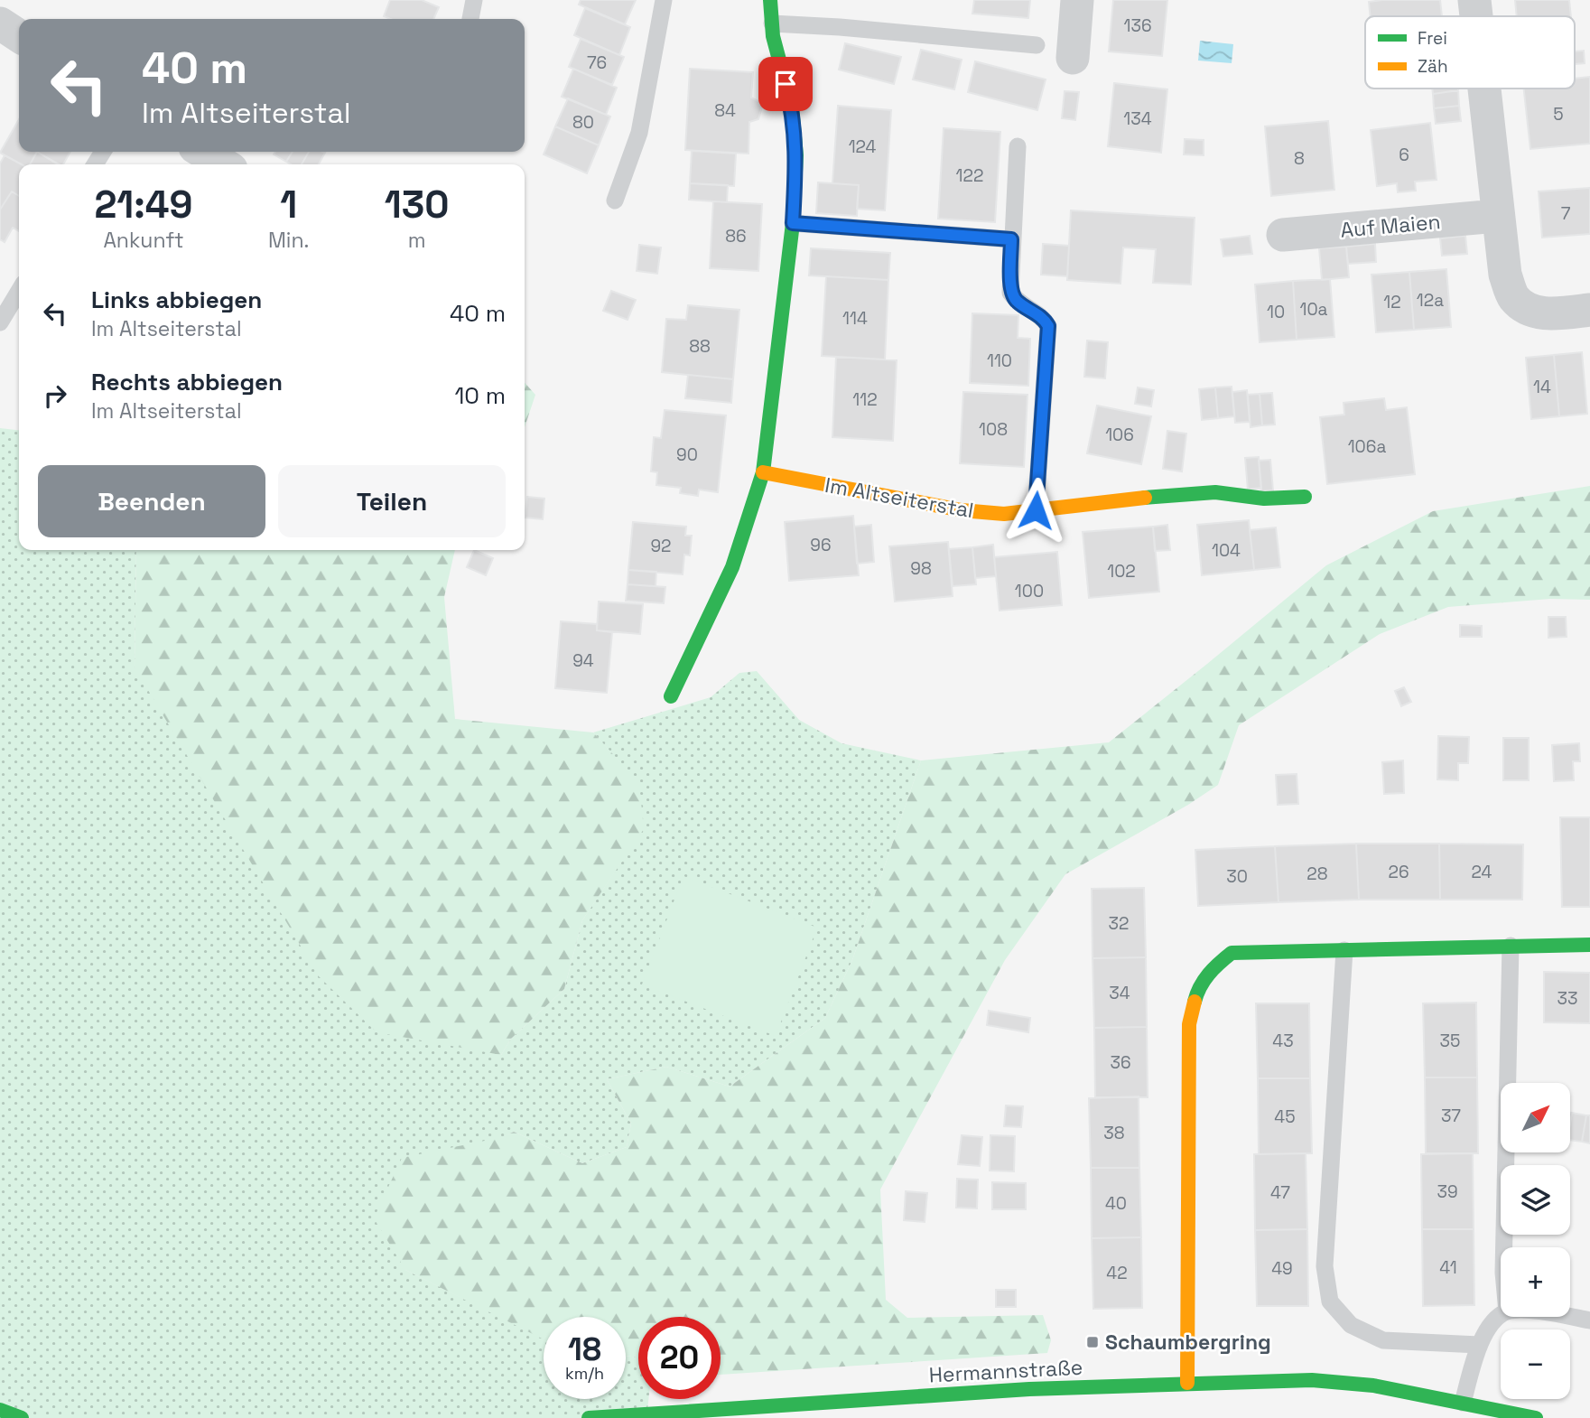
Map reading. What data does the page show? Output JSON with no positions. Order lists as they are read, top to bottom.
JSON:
{
  "streets": {
    "street": ["Auf Maien", "Im Altseiterstal", "Hermannstraße"]
  },
  "places": {
    "transit": ["Schaumbergring"]
  },
  "house_numbers": [
    "136",
    "76",
    "84",
    "5",
    "134",
    "80",
    "124",
    "6",
    "8",
    "122",
    "7",
    "86",
    "12a",
    "12",
    "10a",
    "10",
    "114",
    "88",
    "110",
    "14",
    "112",
    "108",
    "106",
    "106a",
    "90",
    "96",
    "92",
    "104",
    "98",
    "102",
    "100",
    "94",
    "26",
    "24",
    "28",
    "30",
    "32",
    "34",
    "33",
    "43",
    "35",
    "36",
    "37",
    "45",
    "38",
    "39",
    "47",
    "40",
    "41",
    "49",
    "42"
  ],
  "legend": ["Frei", "Zäh"],
  "north": "top right",
  "page": {
    "turn": ["40 m", "Im Altseiterstal"],
    "eta": [
      "21:49",
      "Ankunft",
      "1",
      "Min.",
      "130",
      "m"
    ],
    "list": [
      {
        "name": "Links abbiegen",
        "note": "Im Altseiterstal",
        "value": "40 m"
      },
      {
        "name": "Rechts abbiegen",
        "note": "Im Altseiterstal",
        "value": "10 m"
      }
    ],
    "buttons": ["Beenden", "Teilen"],
    "map_buttons": ["+", "−"],
    "speed": "18 km/h",
    "limit": "20"
  }
}
